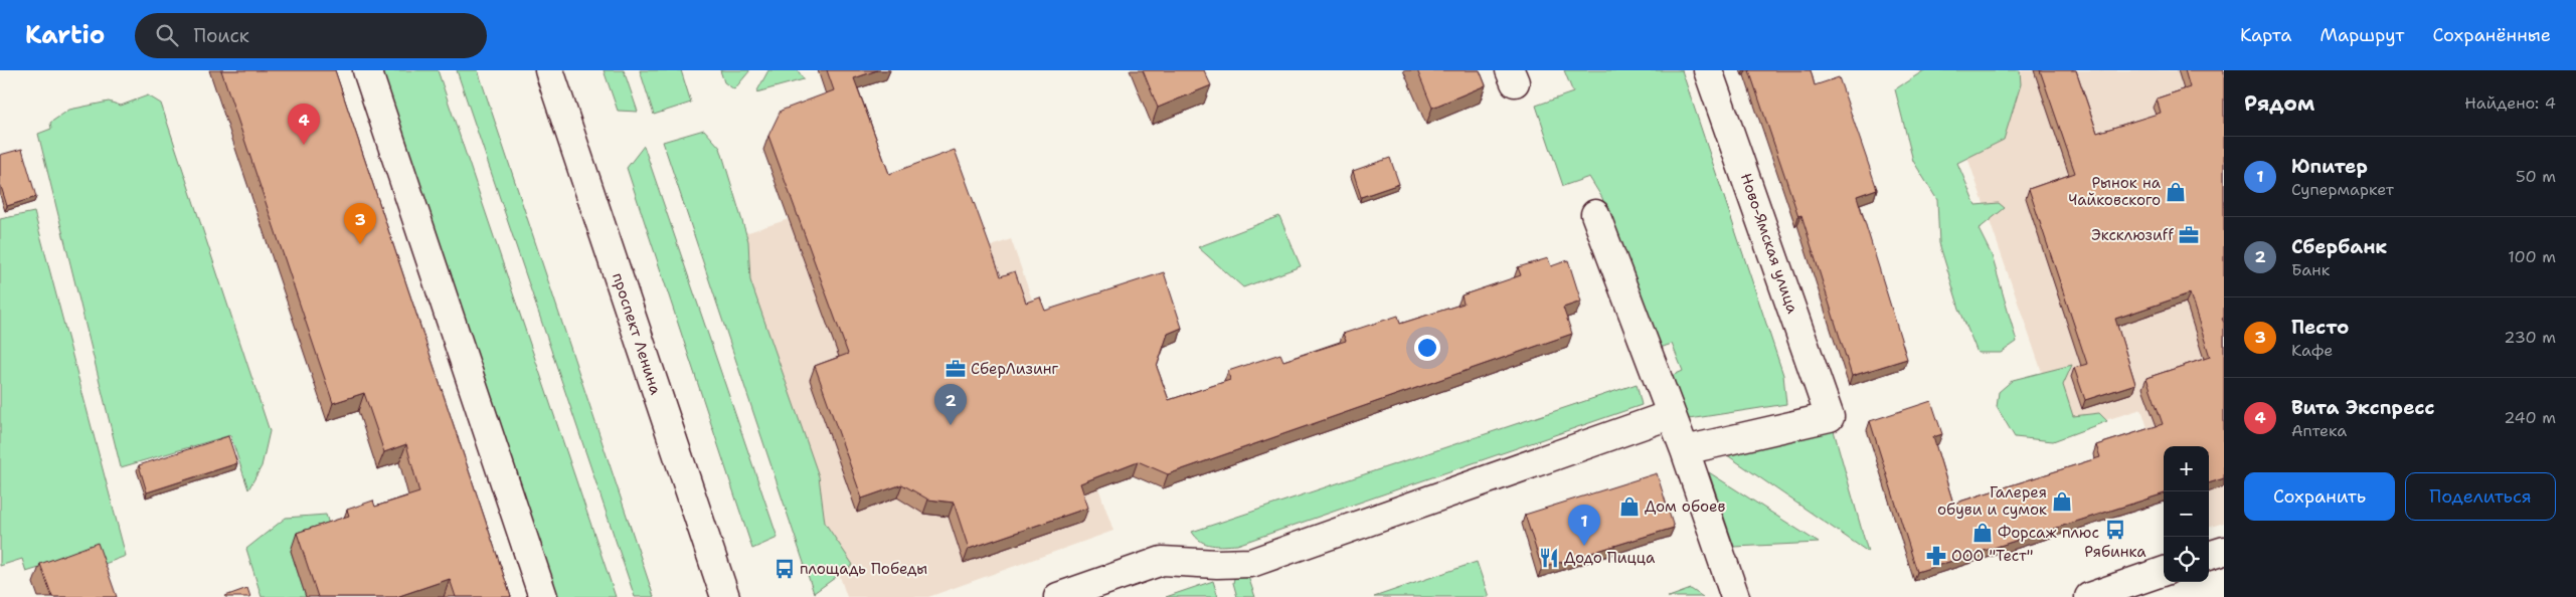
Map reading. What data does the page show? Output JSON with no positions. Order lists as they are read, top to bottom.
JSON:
{
  "streets": {
    "street": ["Ново-Ямская улица", "проспект Ленина"]
  },
  "places": {
    "shop": [
      "Рынок на Чайковского",
      "Галерея обуви и сумок",
      "Дом обоев",
      "Форсаж плюс"
    ],
    "office": ["Эксклюзиff", "СберЛизинг"],
    "bus stop": ["Рябинка", "площадь Победы"],
    "pharmacy": ["ООО \"Тест\""],
    "restaurant": ["Додо Пицца"]
  },
  "page": {
    "header": "Kartio",
    "search": "Поиск",
    "nav": ["Карта", "Маршрут", "Сохранённые"],
    "heading": ["Рядом", "Найдено: 4"],
    "pins": [
      "4",
      "3",
      "2",
      "1"
    ],
    "list": [
      {
        "mark": "1",
        "name": "Юпитер",
        "note": "Супермаркет",
        "value": "50 m"
      },
      {
        "mark": "2",
        "name": "Сбербанк",
        "note": "Банк",
        "value": "100 m"
      },
      {
        "mark": "3",
        "name": "Песто",
        "note": "Кафе",
        "value": "230 m"
      },
      {
        "mark": "4",
        "name": "Вита Экспресс",
        "note": "Аптека",
        "value": "240 m"
      }
    ],
    "map_buttons": ["+", "−"],
    "buttons": ["Сохранить", "Поделиться"]
  }
}
